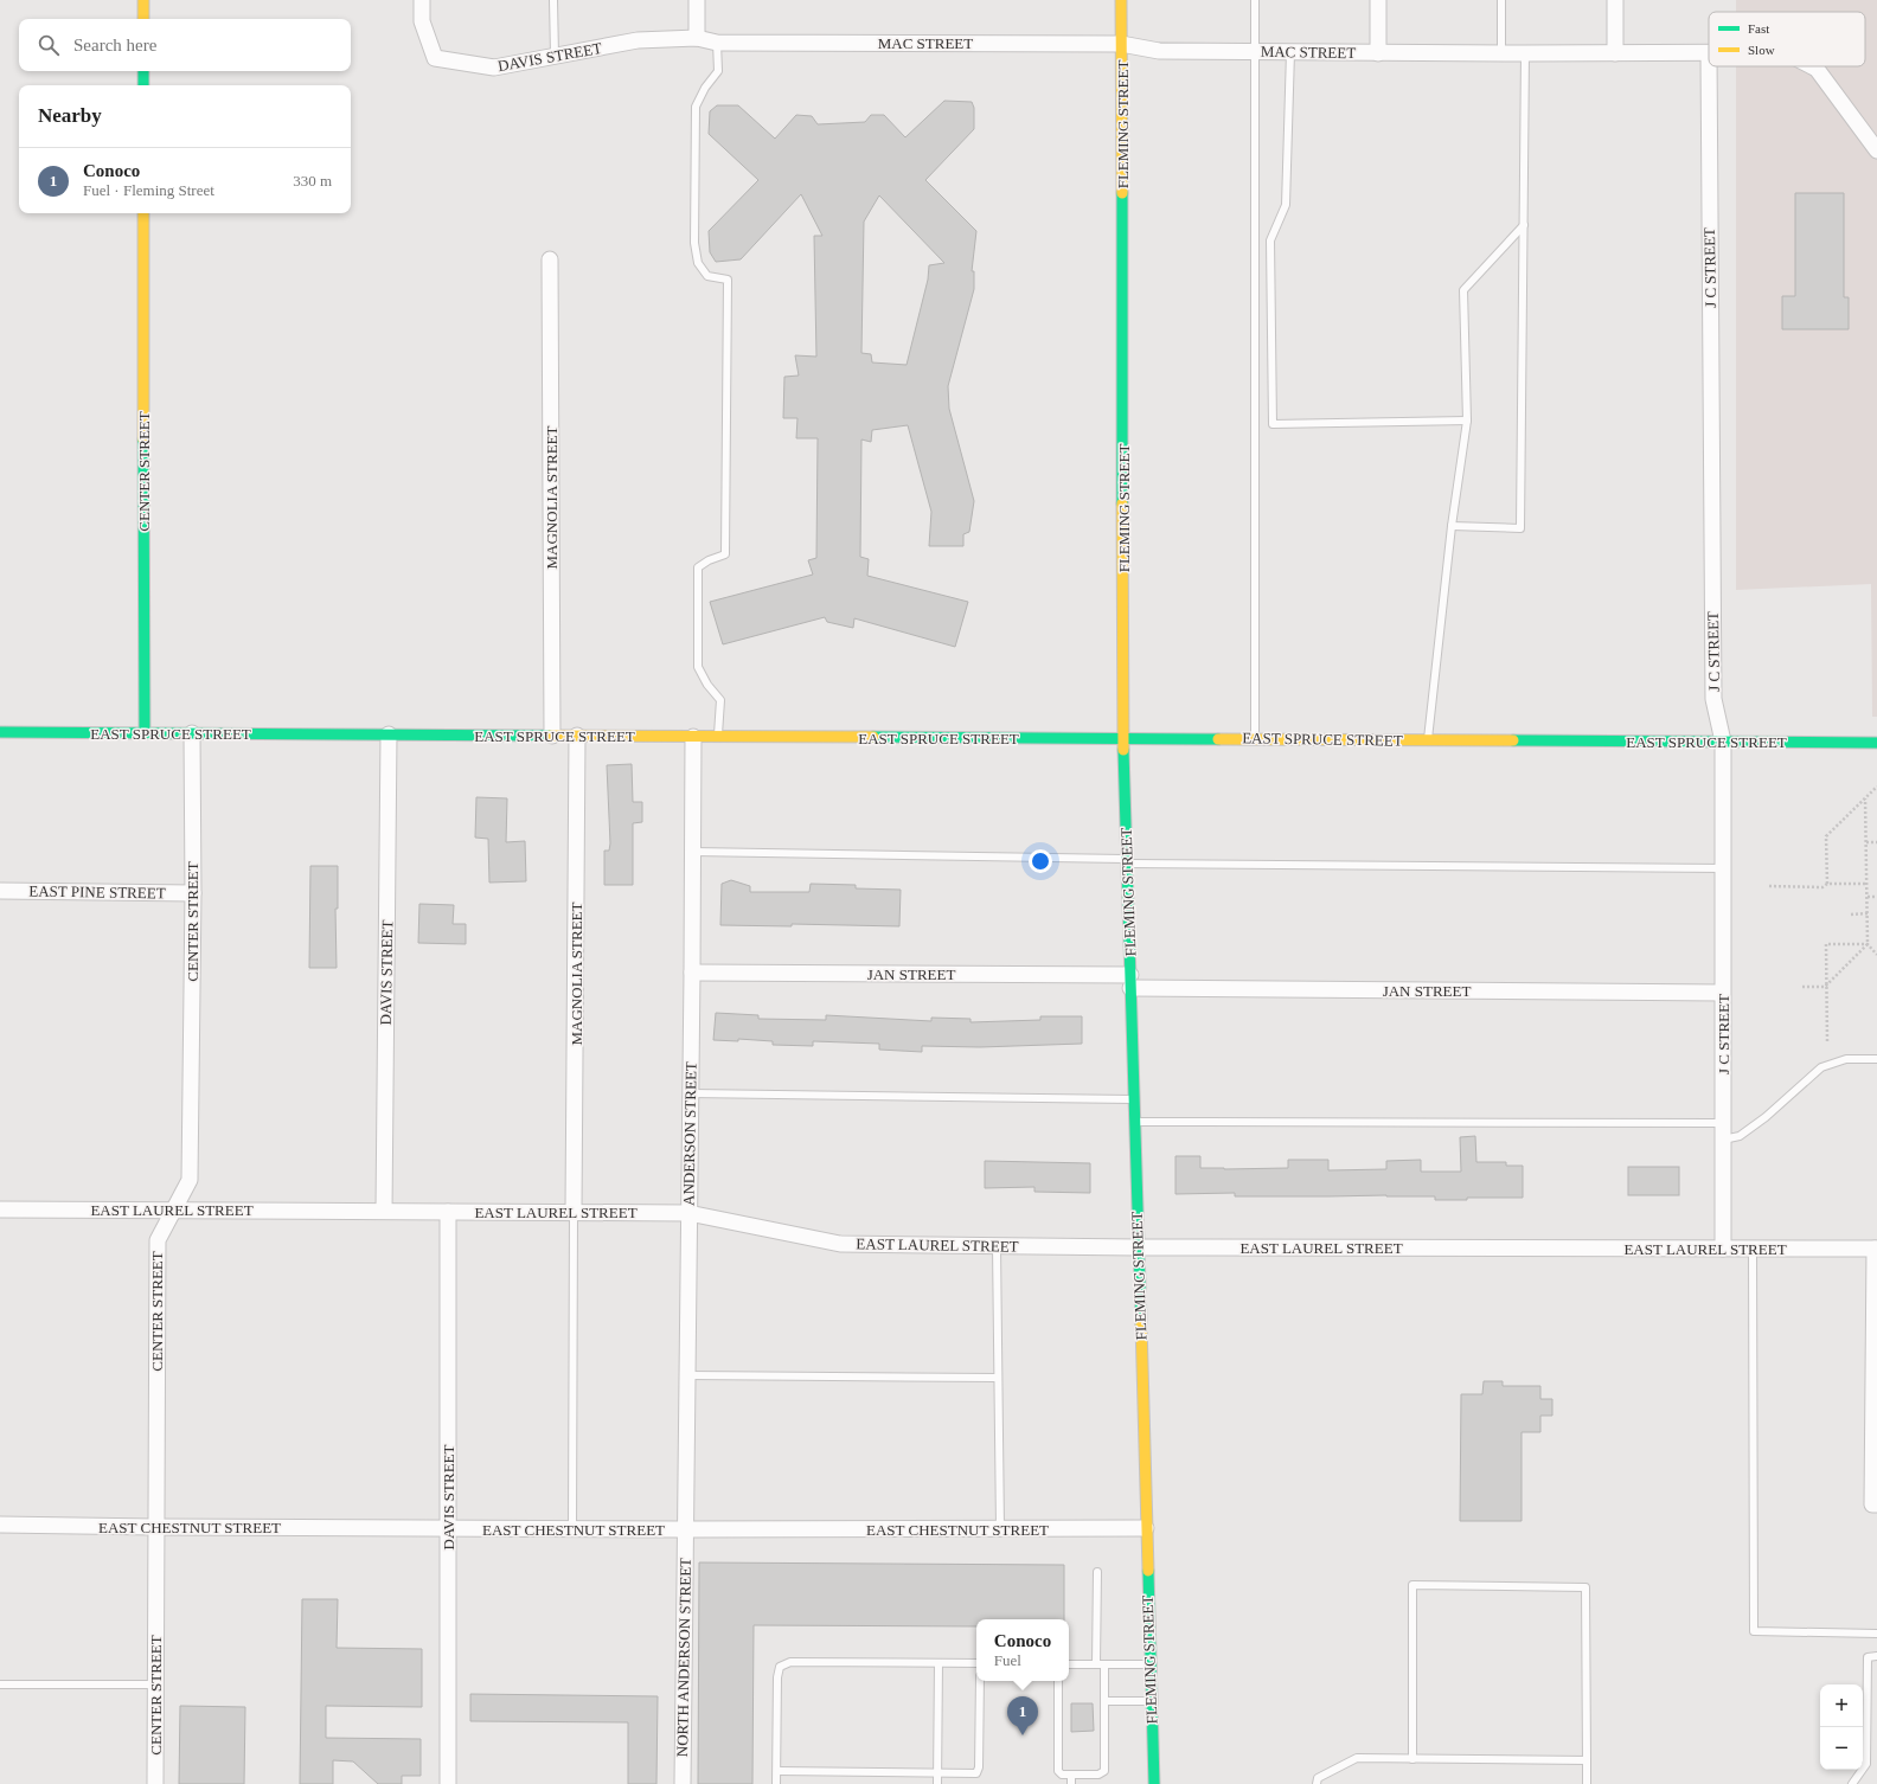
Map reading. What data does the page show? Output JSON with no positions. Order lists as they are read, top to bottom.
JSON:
{
  "streets": {
    "street": [
      "MAC STREET",
      "DAVIS STREET",
      "FLEMING STREET",
      "J C STREET",
      "CENTER STREET",
      "MAGNOLIA STREET",
      "EAST SPRUCE STREET",
      "EAST PINE STREET",
      "JAN STREET",
      "ANDERSON STREET",
      "EAST LAUREL STREET",
      "EAST CHESTNUT STREET",
      "NORTH ANDERSON STREET"
    ]
  },
  "crossings": [
    ["MAC STREET", "DAVIS STREET"],
    ["MAC STREET", "FLEMING STREET"],
    ["DAVIS STREET", "EAST SPRUCE STREET"],
    ["DAVIS STREET", "EAST LAUREL STREET"],
    ["DAVIS STREET", "EAST CHESTNUT STREET"],
    ["FLEMING STREET", "EAST SPRUCE STREET"],
    ["FLEMING STREET", "JAN STREET"],
    ["FLEMING STREET", "EAST LAUREL STREET"],
    ["FLEMING STREET", "EAST CHESTNUT STREET"],
    ["J C STREET", "EAST SPRUCE STREET"],
    ["J C STREET", "JAN STREET"],
    ["J C STREET", "EAST LAUREL STREET"],
    ["CENTER STREET", "EAST SPRUCE STREET"],
    ["CENTER STREET", "EAST PINE STREET"],
    ["CENTER STREET", "EAST LAUREL STREET"],
    ["CENTER STREET", "EAST CHESTNUT STREET"],
    ["MAGNOLIA STREET", "EAST SPRUCE STREET"],
    ["MAGNOLIA STREET", "EAST LAUREL STREET"],
    ["EAST SPRUCE STREET", "ANDERSON STREET"],
    ["JAN STREET", "ANDERSON STREET"],
    ["ANDERSON STREET", "EAST LAUREL STREET"],
    ["ANDERSON STREET", "EAST CHESTNUT STREET"],
    ["ANDERSON STREET", "NORTH ANDERSON STREET"],
    ["EAST CHESTNUT STREET", "NORTH ANDERSON STREET"]
  ],
  "legend": ["Fast", "Slow"],
  "page": {
    "search": "Search here",
    "heading": "Nearby",
    "list": [
      {
        "mark": "1",
        "name": "Conoco",
        "note": "Fuel · Fleming Street",
        "value": "330 m"
      }
    ],
    "popup": ["Conoco", "Fuel"],
    "map_buttons": ["+", "−"],
    "pins": "1"
  }
}
